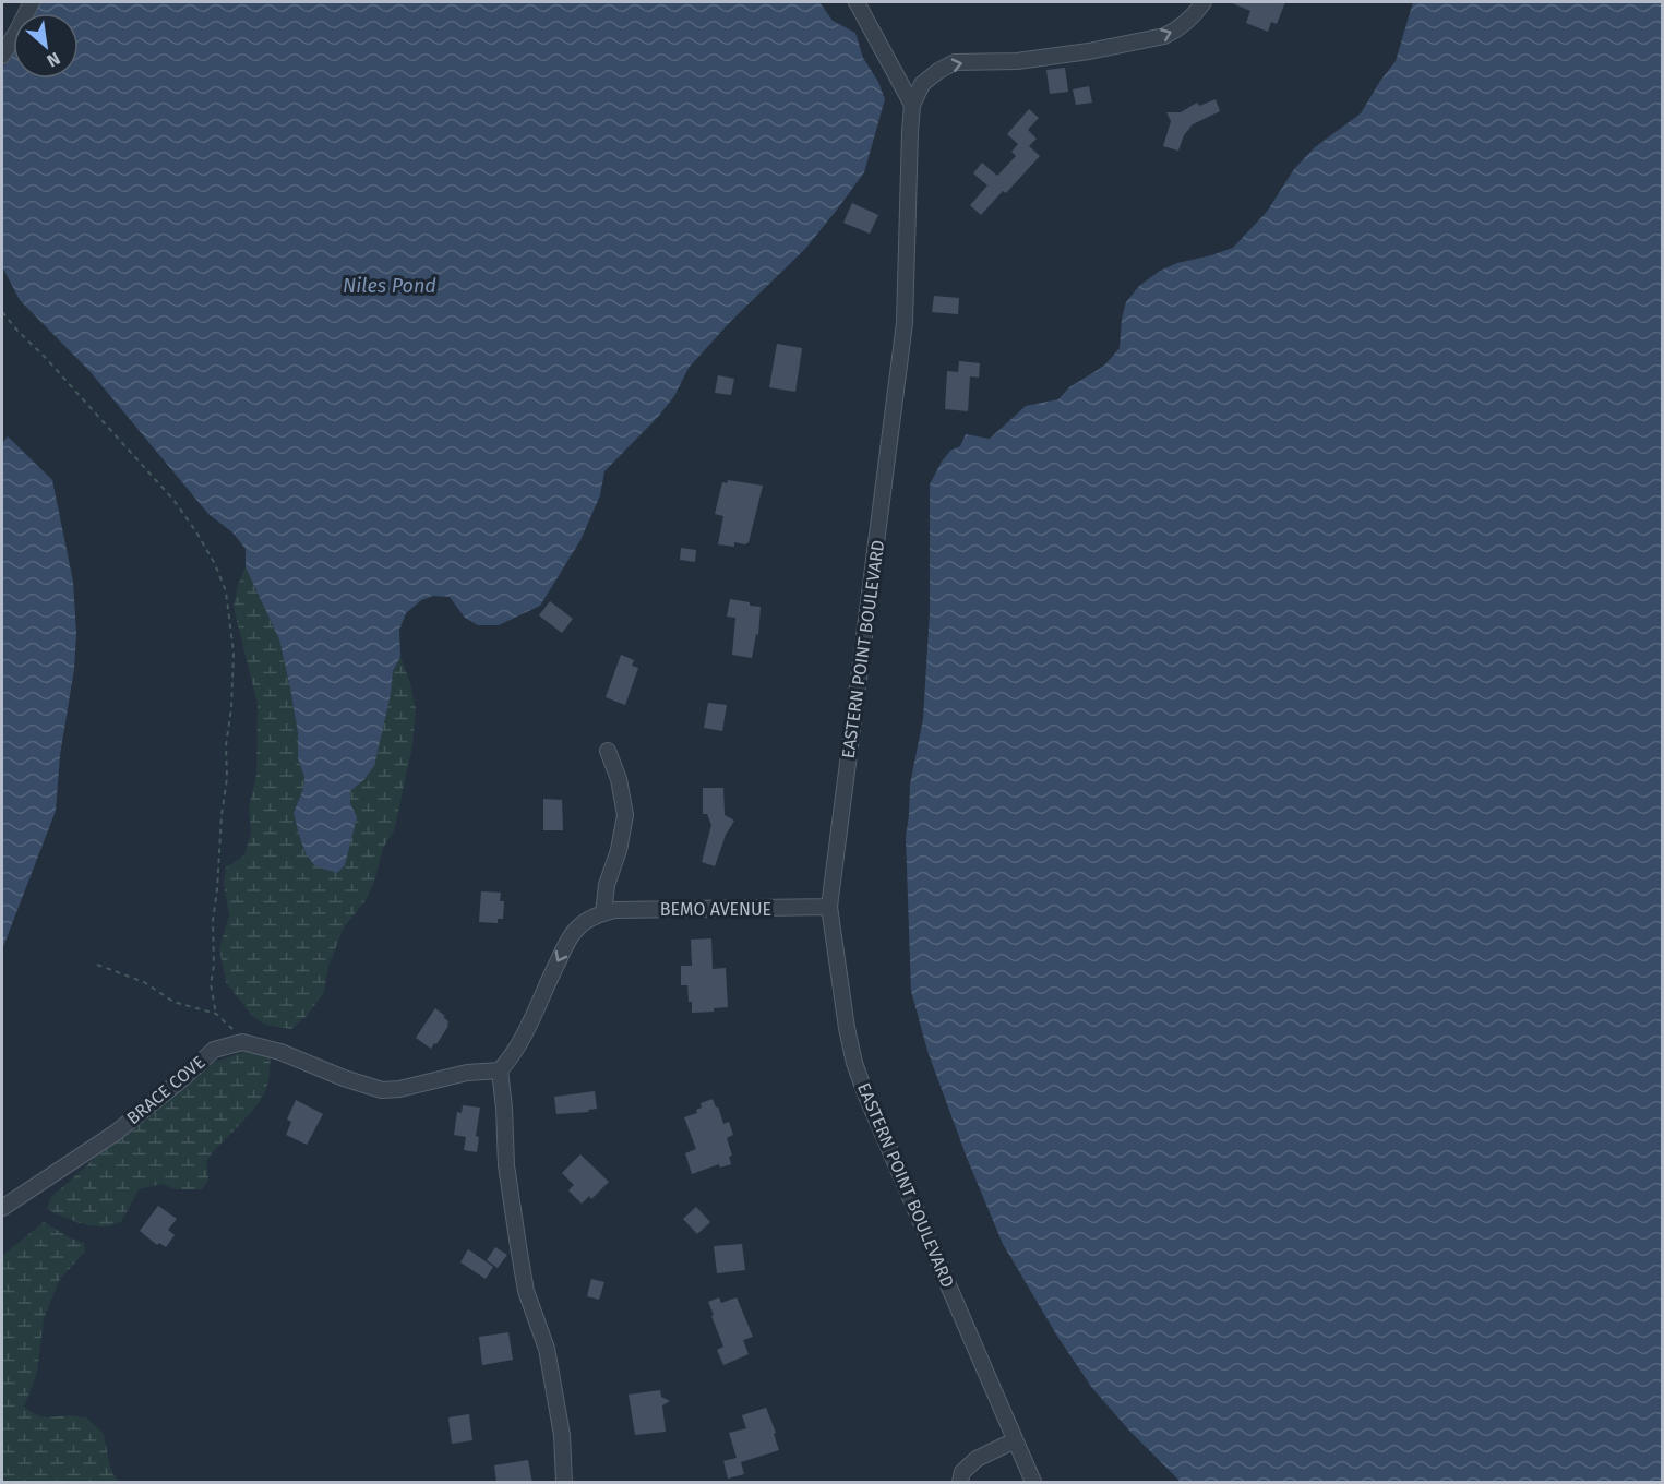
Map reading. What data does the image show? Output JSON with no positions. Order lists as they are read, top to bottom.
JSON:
{
  "streets": {
    "street": ["EASTERN POINT BOULEVARD", "BEMO AVENUE", "BRACE COVE"]
  },
  "crossings": [
    ["EASTERN POINT BOULEVARD", "BEMO AVENUE"]
  ],
  "water": ["Niles Pond"],
  "north": "bottom right"
}
